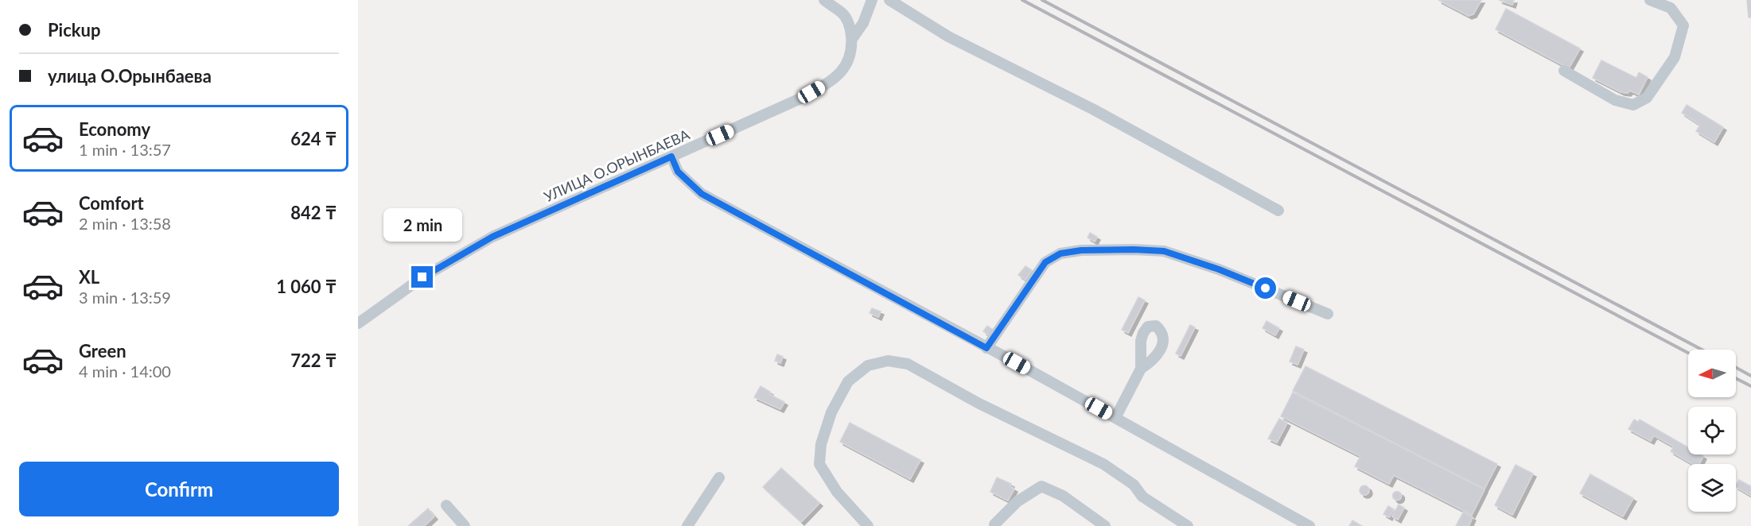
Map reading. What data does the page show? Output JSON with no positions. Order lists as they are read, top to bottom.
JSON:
{
  "streets": {
    "street": ["УЛИЦА О.ОРЫНБАЕВА"]
  },
  "north": "left",
  "page": {
    "banner": ["Pickup", "улица О.Орынбаева"],
    "list": [
      {
        "name": "Economy",
        "note": "1 min · 13:57",
        "value": "624 ₸"
      },
      {
        "name": "Comfort",
        "note": "2 min · 13:58",
        "value": "842 ₸"
      },
      {
        "name": "XL",
        "note": "3 min · 13:59",
        "value": "1 060 ₸"
      },
      {
        "name": "Green",
        "note": "4 min · 14:00",
        "value": "722 ₸"
      }
    ],
    "bubble": "2 min",
    "buttons": "Confirm"
  }
}
